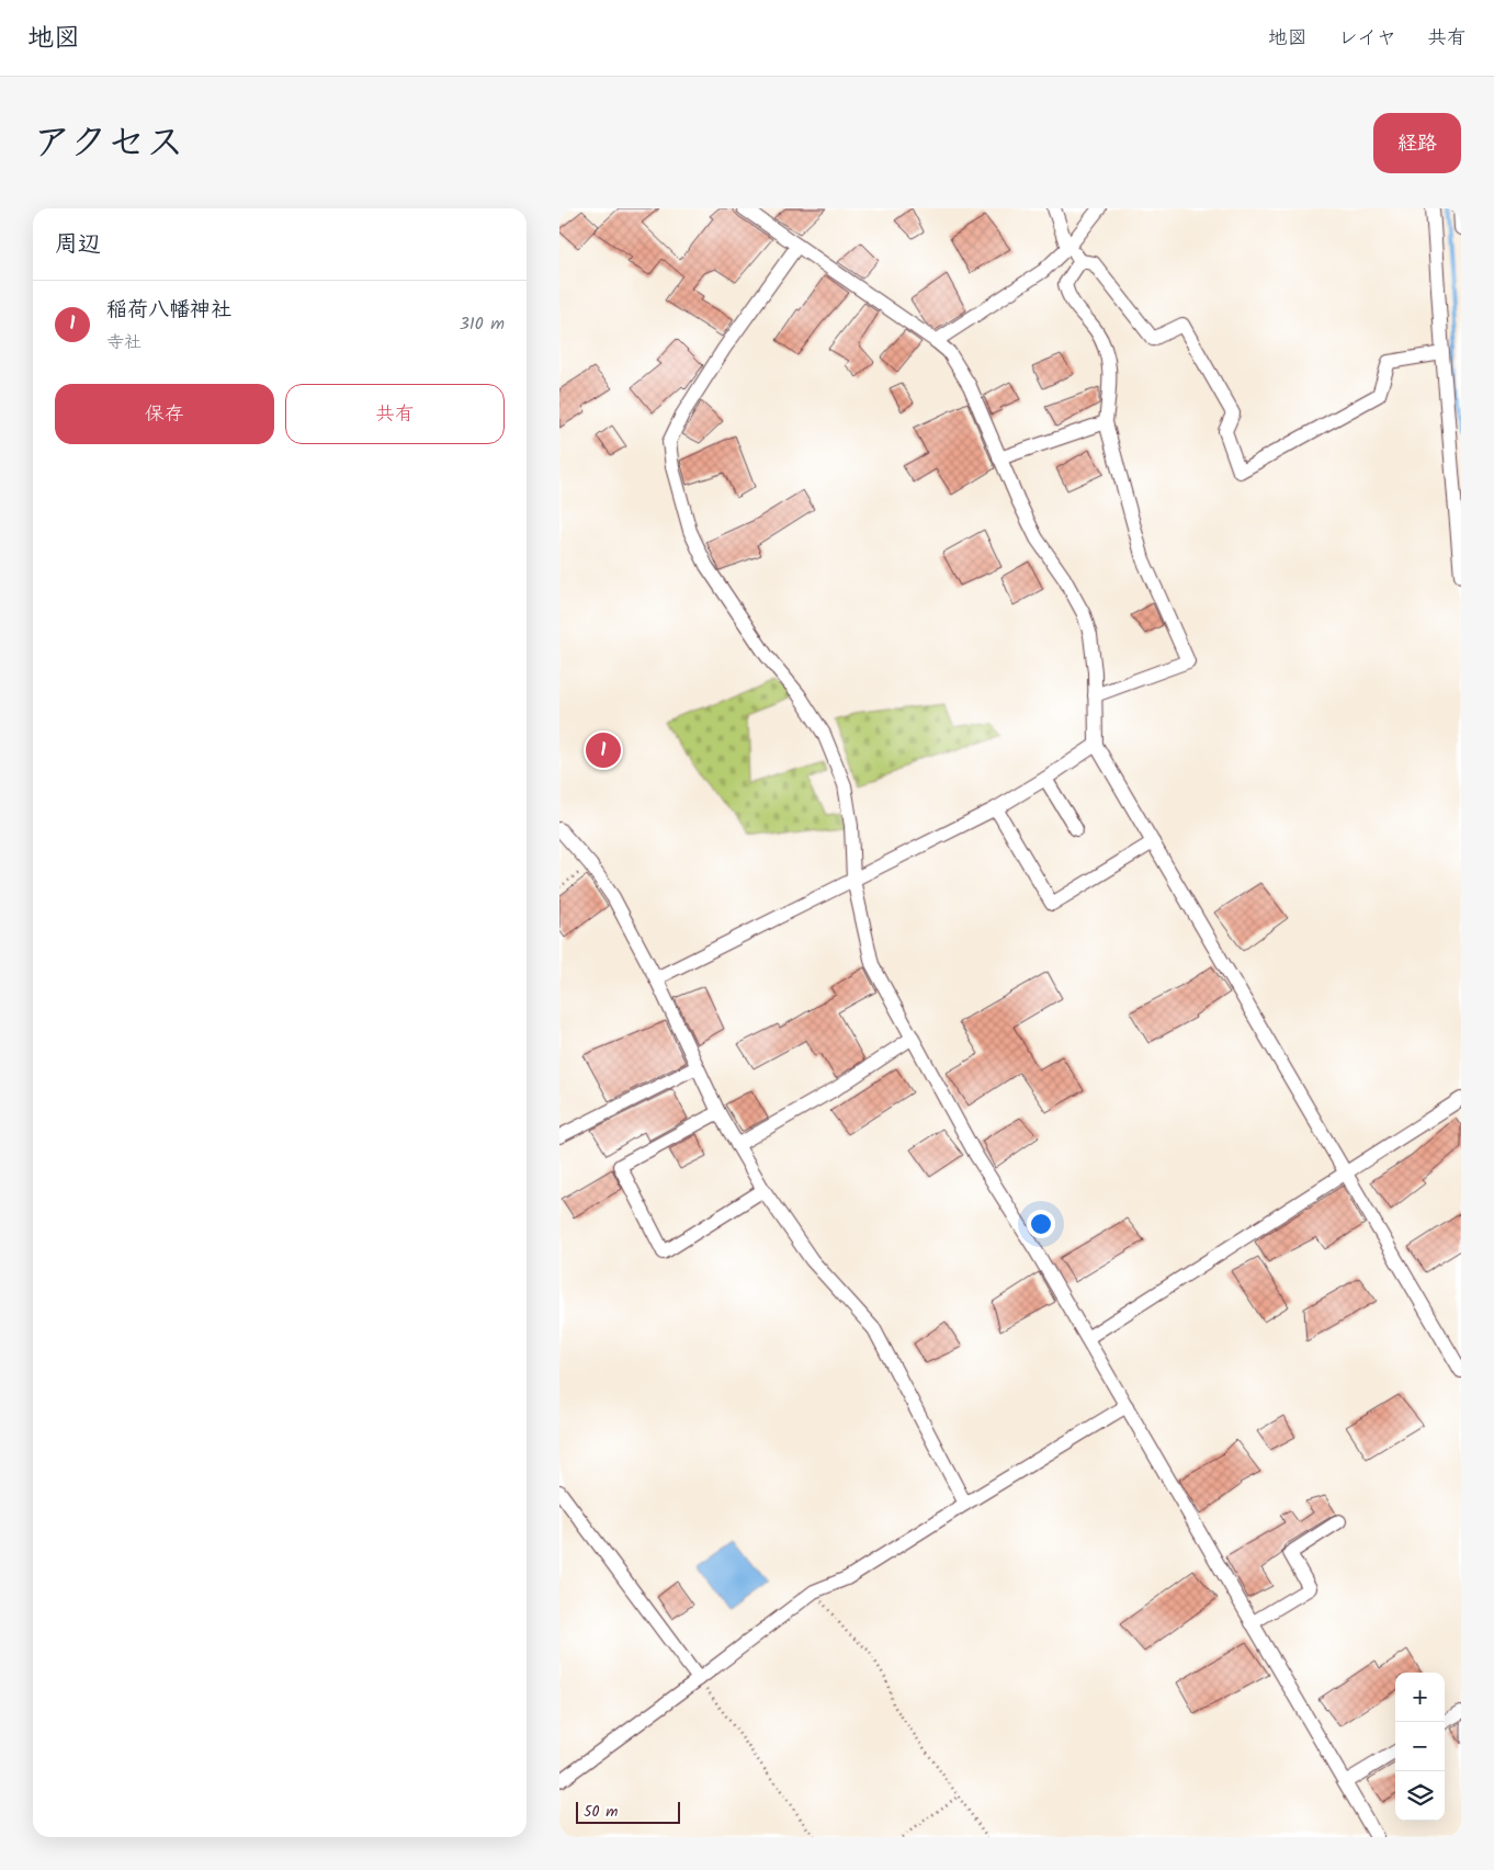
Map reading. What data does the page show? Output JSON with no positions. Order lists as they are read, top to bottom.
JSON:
{
  "scale_bar": "50 m",
  "page": {
    "header": "地図",
    "nav": ["地図", "レイヤ", "共有"],
    "title": "アクセス",
    "buttons": [
      "経路",
      ["保存", "共有"]
    ],
    "heading": "周辺",
    "list": [
      {
        "mark": "1",
        "name": "稲荷八幡神社",
        "note": "寺社",
        "value": "310 m"
      }
    ],
    "pins": "1",
    "map_buttons": ["+", "−"],
    "scale": "50 m"
  }
}
